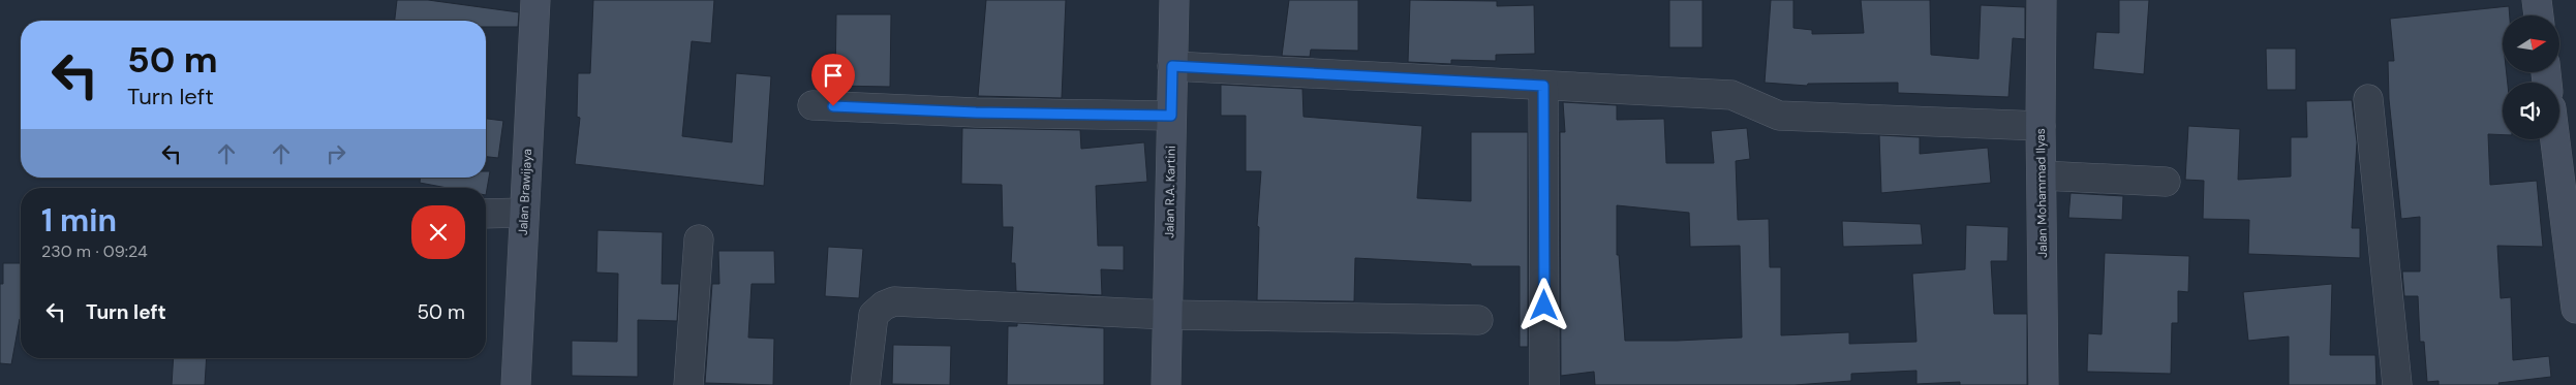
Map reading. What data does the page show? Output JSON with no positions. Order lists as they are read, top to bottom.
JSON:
{
  "streets": {
    "street": ["Jalan Brawijaya", "Jalan R.A. Kartini", "Jalan Mohammad Ilyas"]
  },
  "north": "right",
  "page": {
    "turn": ["50 m", "Turn left"],
    "heading": ["1 min", "230 m · 09:24"],
    "list": [
      {
        "name": "Turn left",
        "value": "50 m"
      }
    ]
  }
}
